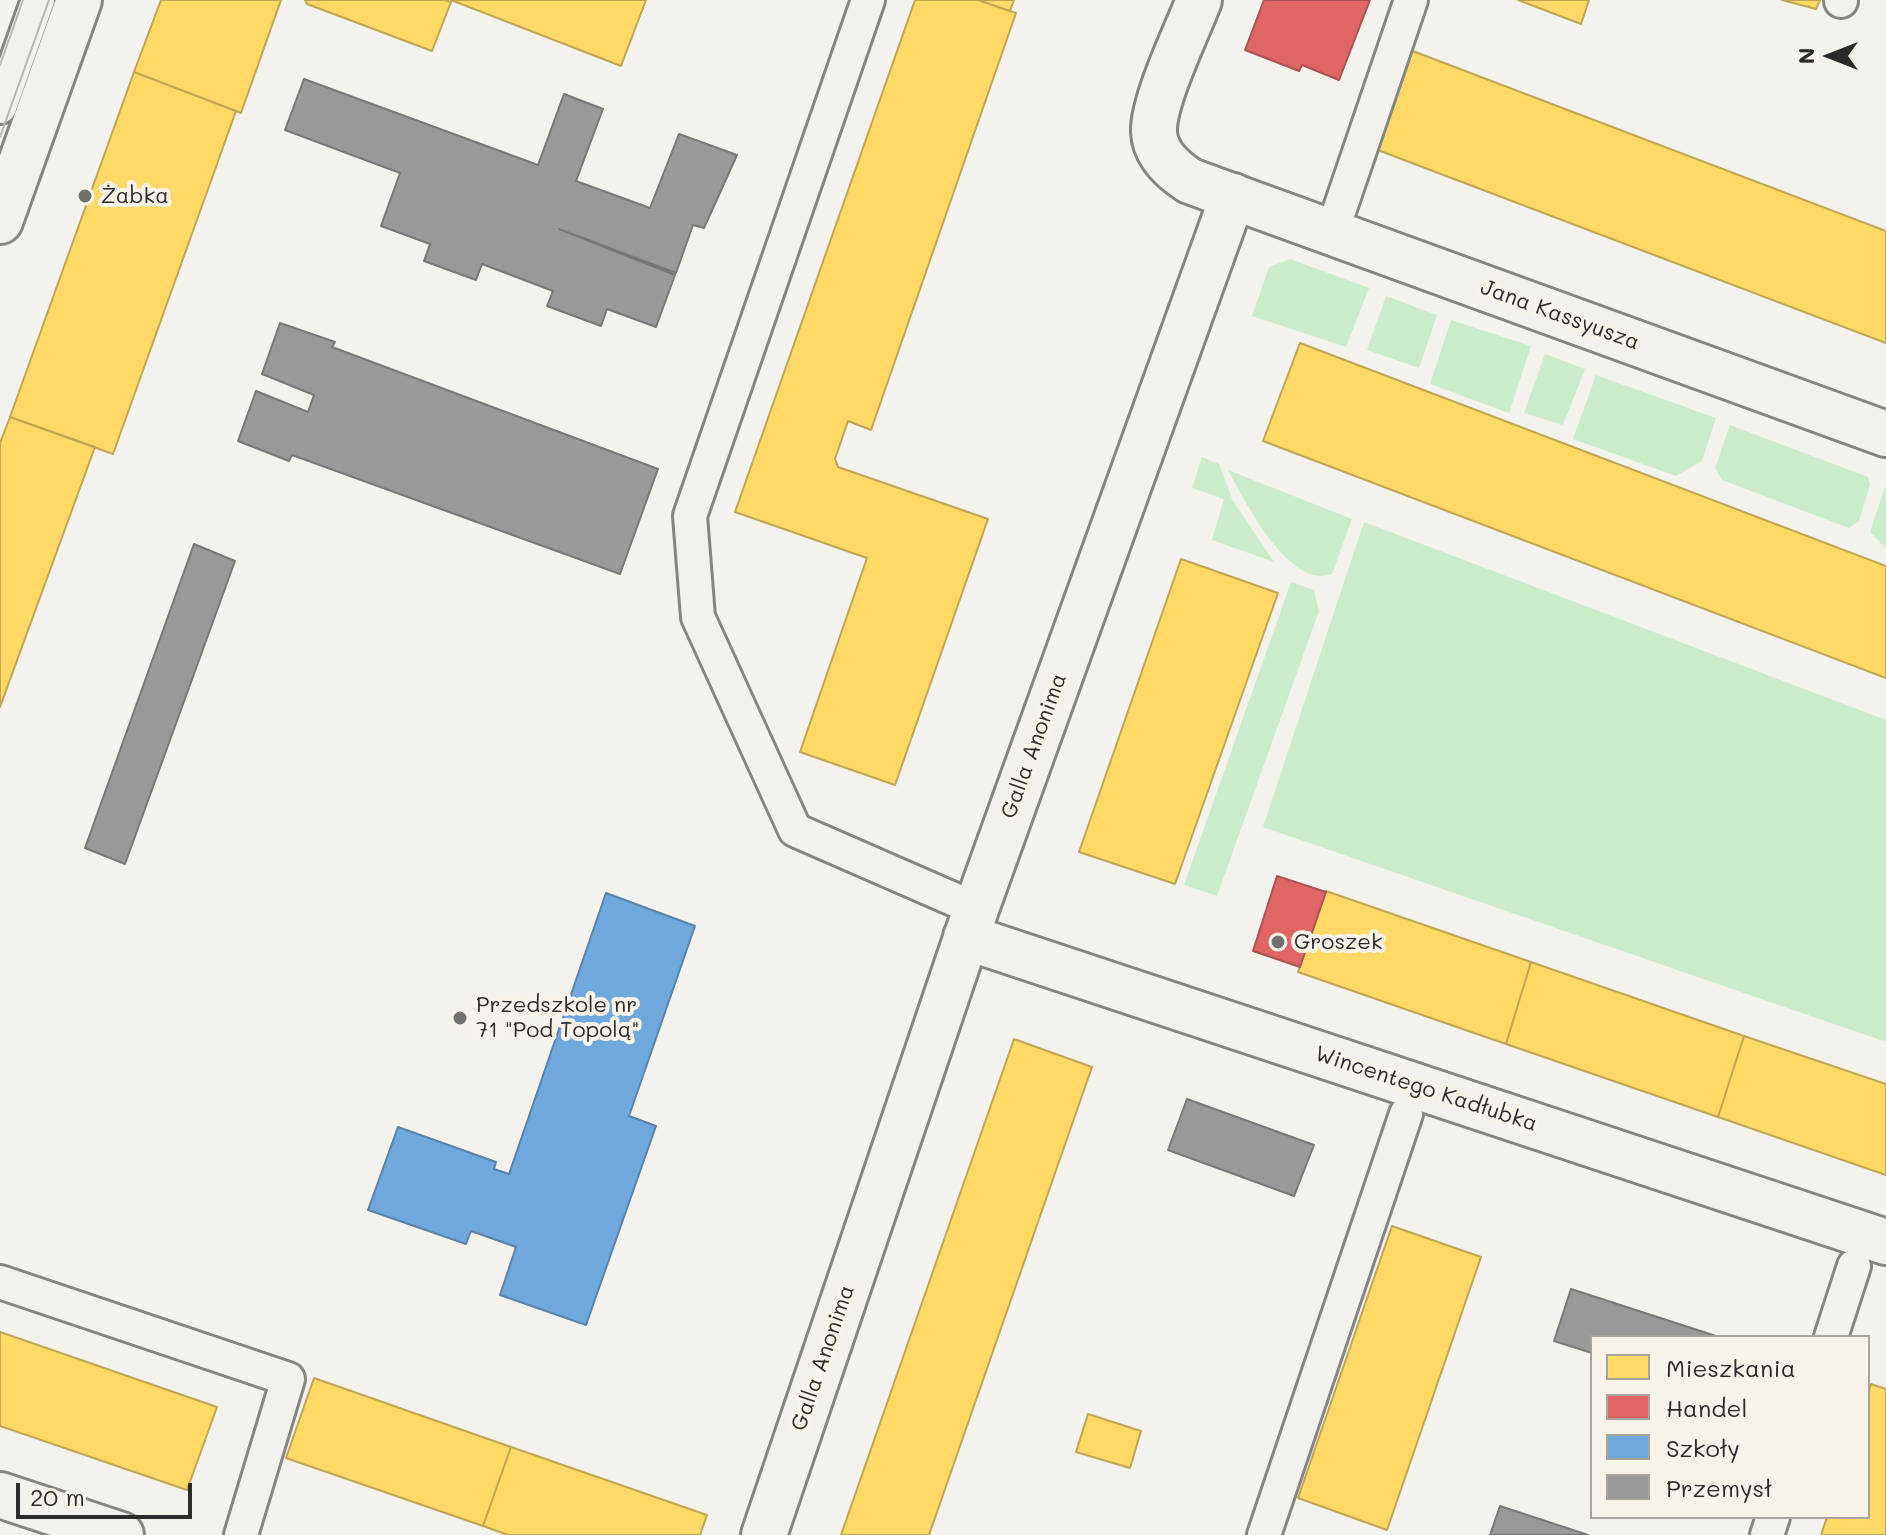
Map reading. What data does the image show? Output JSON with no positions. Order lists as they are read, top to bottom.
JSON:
{
  "streets": {
    "street": ["Jana Kassyusza", "Galla Anonima", "Wincentego Kadłubka"]
  },
  "crossings": [
    ["Jana Kassyusza", "Galla Anonima"],
    ["Galla Anonima", "Wincentego Kadłubka"]
  ],
  "places": ["Żabka", "Groszek", "Przedszkole nr 71 \"Pod Topolą\""],
  "legend": [
    "Mieszkania",
    "Handel",
    "Szkoły",
    "Przemysł"
  ],
  "scale_bar": "20 m",
  "north": "left"
}
